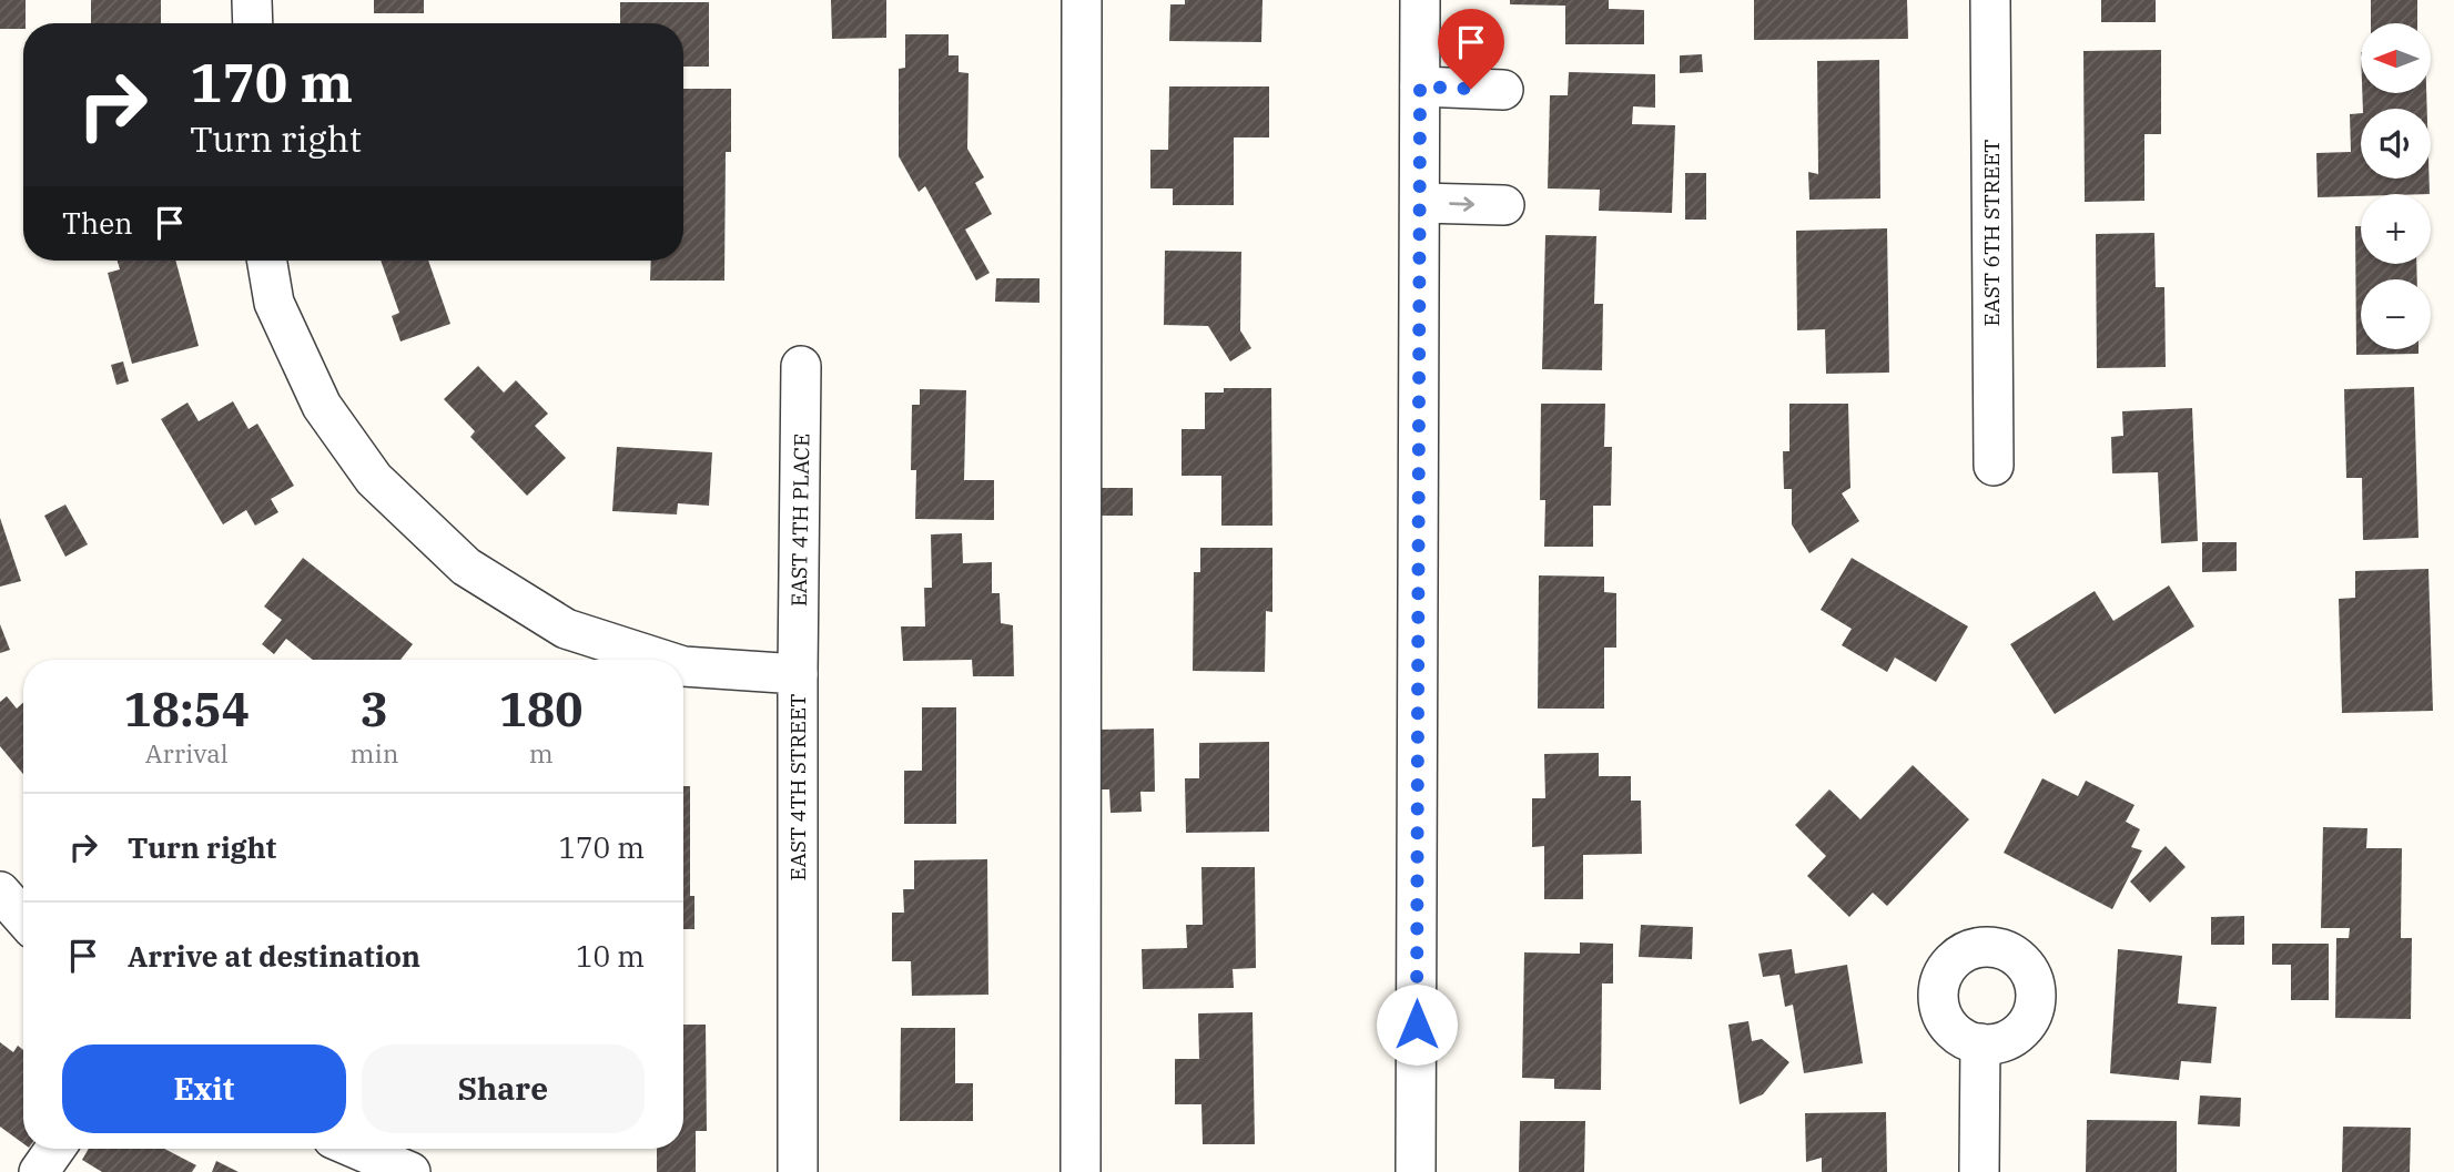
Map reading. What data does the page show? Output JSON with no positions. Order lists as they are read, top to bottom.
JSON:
{
  "streets": {
    "street": ["EAST 6TH STREET", "EAST 4TH PLACE", "EAST 4TH STREET"]
  },
  "crossings": [
    ["EAST 4TH PLACE", "EAST 4TH STREET"]
  ],
  "north": "left",
  "page": {
    "map_buttons": ["+", "−"],
    "turn": ["170 m", "Turn right"],
    "then": "Then",
    "eta": [
      "18:54",
      "Arrival",
      "3",
      "min",
      "180",
      "m"
    ],
    "list": [
      {
        "name": "Turn right",
        "value": "170 m"
      },
      {
        "name": "Arrive at destination",
        "value": "10 m"
      }
    ],
    "buttons": ["Exit", "Share"]
  }
}
